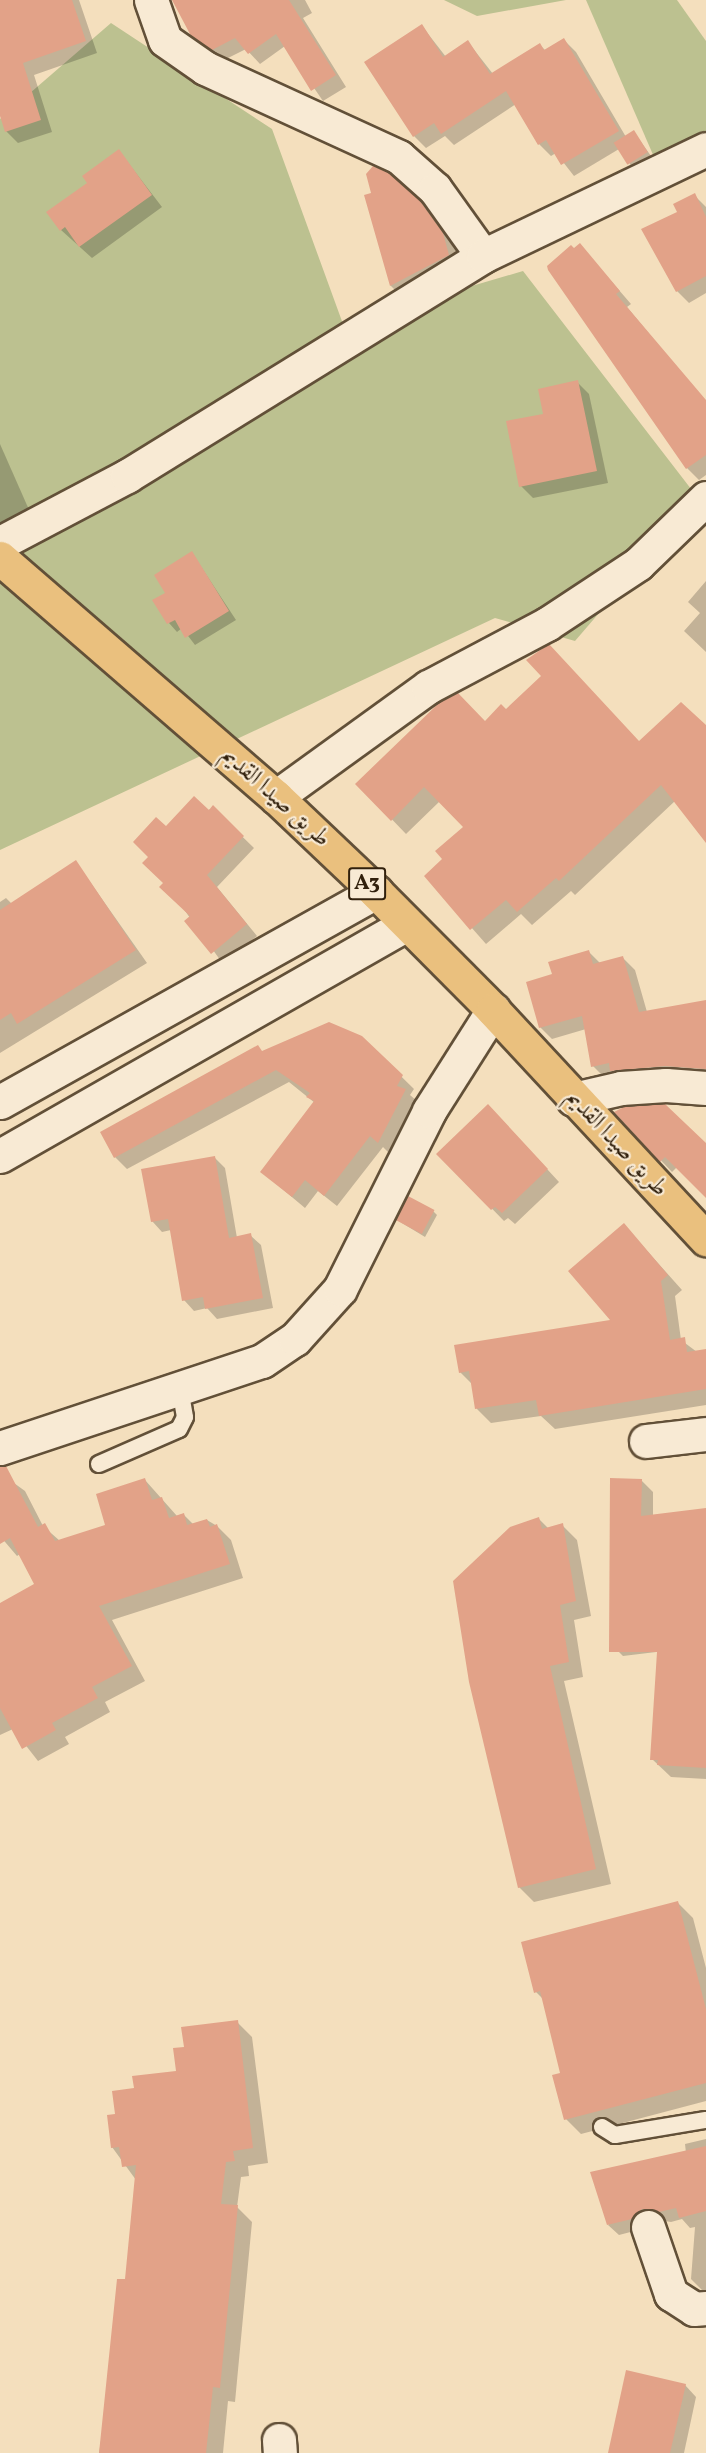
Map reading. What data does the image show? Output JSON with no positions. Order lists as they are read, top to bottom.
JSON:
{
  "streets": {
    "highway": ["طريق صيدا القديم", "A3"]
  }
}
